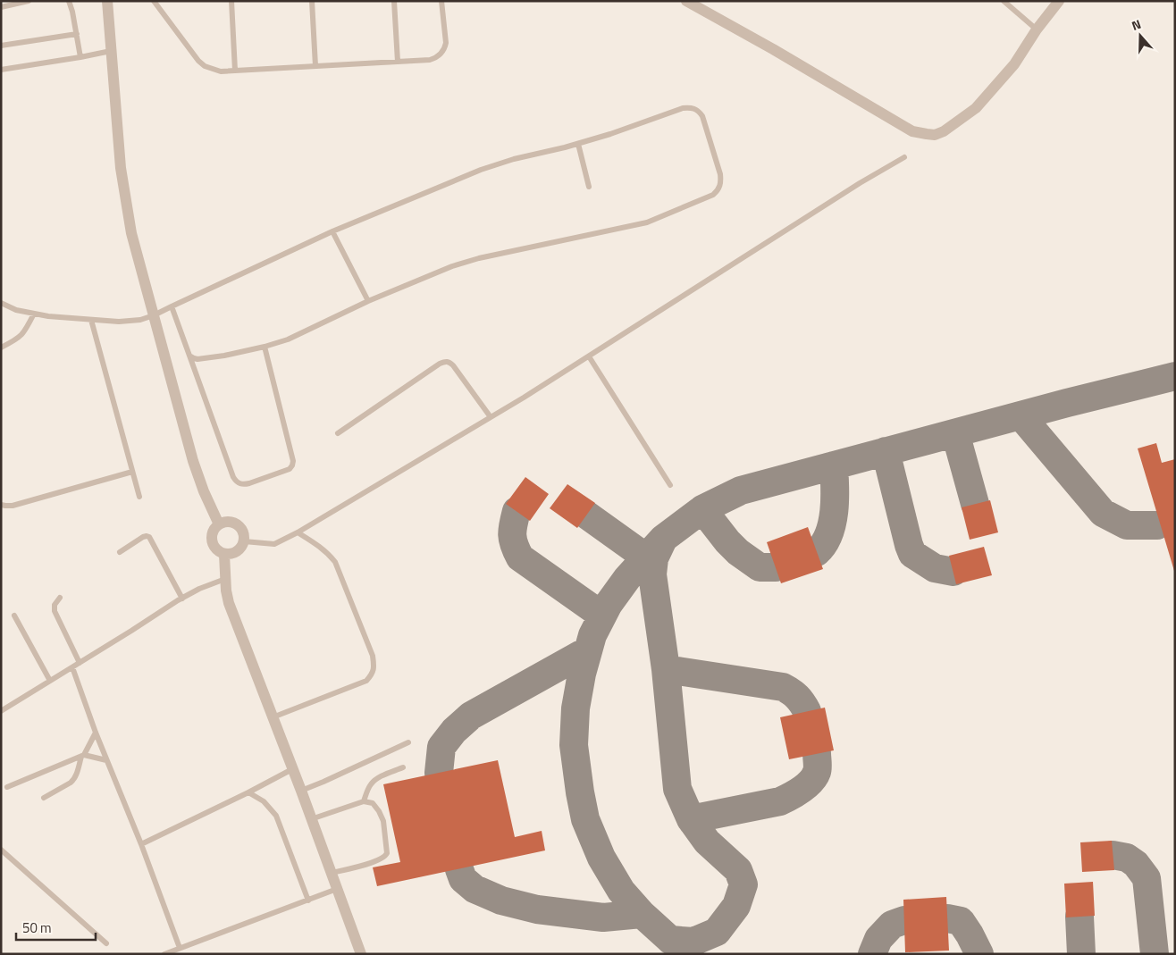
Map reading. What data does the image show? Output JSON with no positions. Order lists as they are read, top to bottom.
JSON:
{
  "scale_bar": "50 m",
  "north": "top"
}
